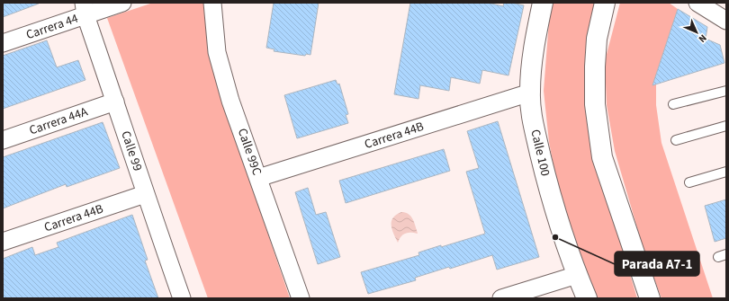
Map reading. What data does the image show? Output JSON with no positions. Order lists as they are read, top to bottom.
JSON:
{
  "streets": {
    "street": [
      "Carrera 44",
      "Carrera 44A",
      "Carrera 44B",
      "Calle 99",
      "Calle 99C",
      "Calle 100"
    ]
  },
  "crossings": [
    ["Carrera 44", "Calle 99"],
    ["Carrera 44A", "Calle 99"],
    ["Carrera 44B", "Calle 99"],
    ["Carrera 44B", "Calle 99C"],
    ["Carrera 44B", "Calle 100"]
  ],
  "places": ["Parada A7-1"],
  "north": "bottom right"
}
